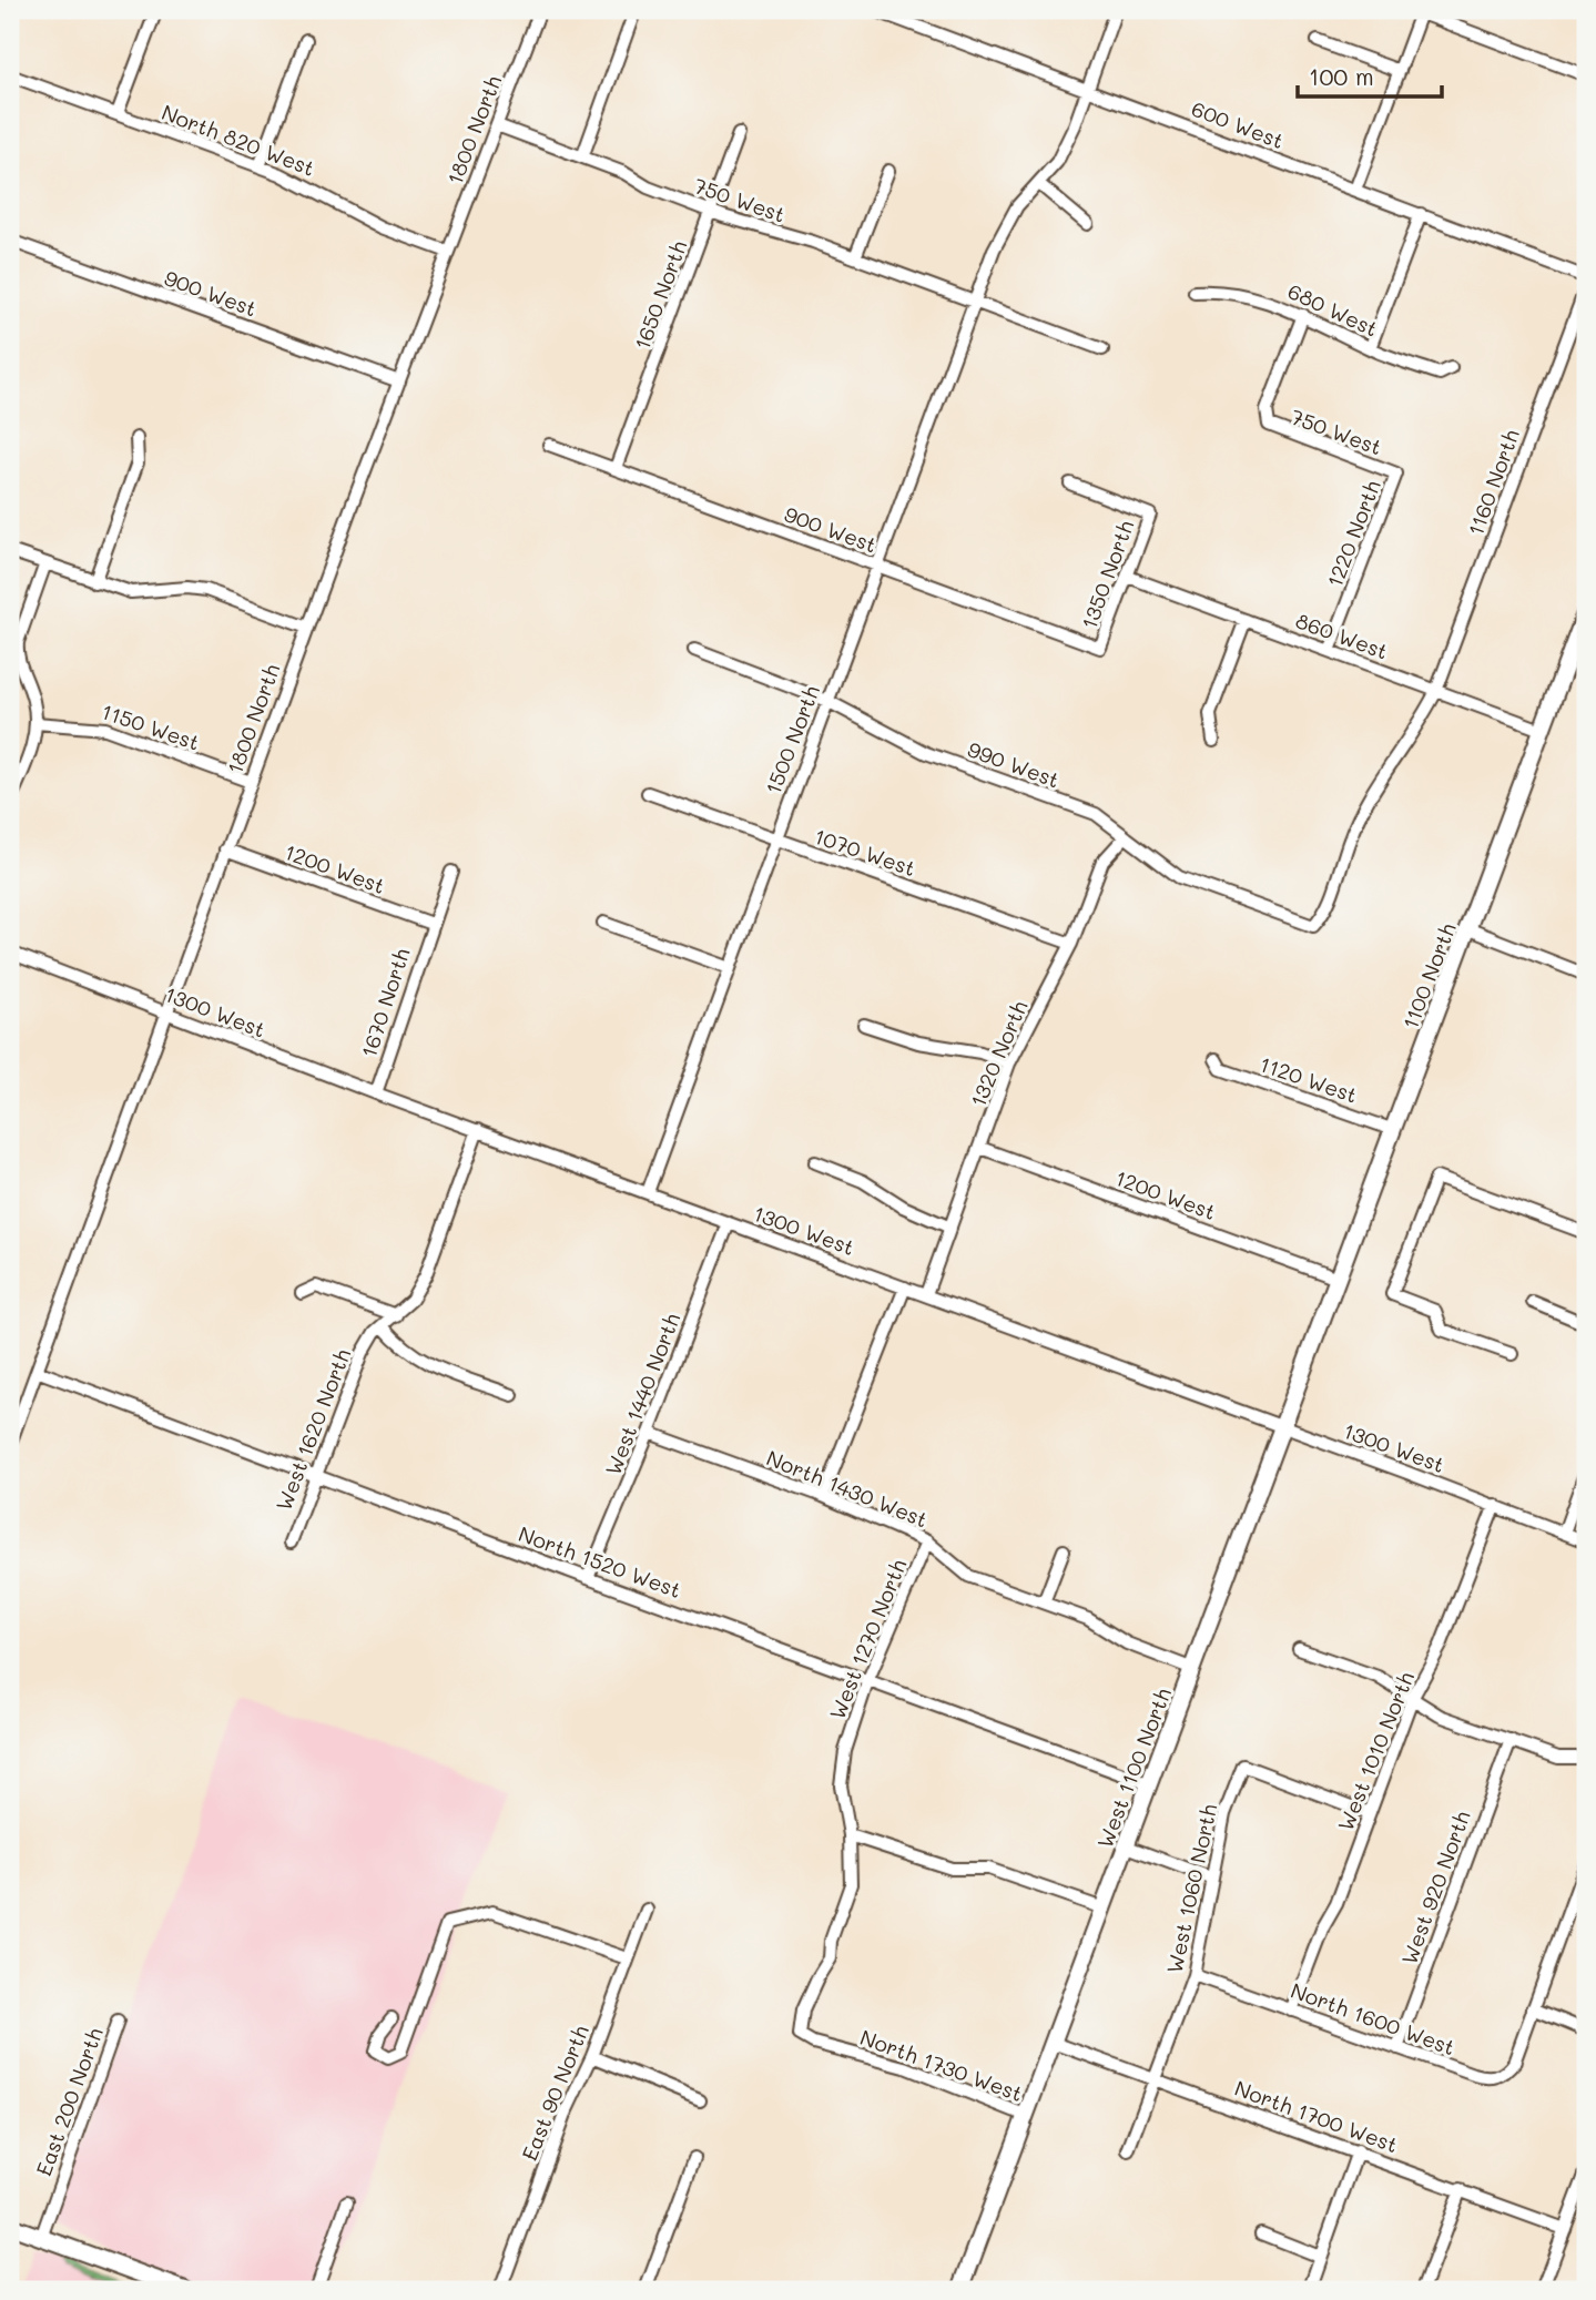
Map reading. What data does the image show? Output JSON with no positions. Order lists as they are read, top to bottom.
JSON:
{
  "streets": {
    "main road": ["1100 North", "West 1100 North"],
    "street": [
      "600 West",
      "1800 North",
      "North 820 West",
      "750 West",
      "900 West",
      "1650 North",
      "680 West",
      "1160 North",
      "1220 North",
      "1350 North",
      "860 West",
      "1150 West",
      "1500 North",
      "990 West",
      "1070 West",
      "1200 West",
      "1670 North",
      "1300 West",
      "1320 North",
      "1120 West",
      "West 1440 North",
      "West 1620 North",
      "North 1430 West",
      "North 1520 West",
      "West 1270 North",
      "West 1010 North",
      "West 920 North",
      "West 1060 North",
      "North 1600 West",
      "North 1730 West",
      "East 90 North",
      "East 200 North",
      "North 1700 West"
    ]
  },
  "crossings": [
    ["600 West", "1500 North"],
    ["1800 North", "North 820 West"],
    ["1800 North", "750 West"],
    ["1800 North", "900 West"],
    ["1800 North", "1150 West"],
    ["1800 North", "1200 West"],
    ["1800 North", "1300 West"],
    ["1800 North", "North 1520 West"],
    ["750 West", "1650 North"],
    ["750 West", "680 West"],
    ["750 West", "1220 North"],
    ["750 West", "1500 North"],
    ["900 West", "1650 North"],
    ["900 West", "1350 North"],
    ["900 West", "1500 North"],
    ["1160 North", "860 West"],
    ["1160 North", "990 West"],
    ["1220 North", "860 West"],
    ["1350 North", "860 West"],
    ["860 West", "1100 North"],
    ["1500 North", "990 West"],
    ["1500 North", "1070 West"],
    ["1500 North", "1300 West"],
    ["990 West", "1320 North"],
    ["1070 West", "1320 North"],
    ["1200 West", "1100 North"],
    ["1200 West", "1670 North"],
    ["1200 West", "1320 North"],
    ["1100 North", "1120 West"],
    ["1100 North", "West 1100 North"],
    ["1670 North", "1300 West"],
    ["1300 West", "1320 North"],
    ["1300 West", "West 1440 North"],
    ["1300 West", "West 1620 North"],
    ["1300 West", "West 1010 North"],
    ["1300 West", "West 1100 North"],
    ["West 1440 North", "North 1430 West"],
    ["West 1440 North", "North 1520 West"],
    ["West 1620 North", "North 1520 West"],
    ["North 1430 West", "West 1270 North"],
    ["North 1430 West", "West 1100 North"],
    ["North 1520 West", "West 1270 North"],
    ["North 1520 West", "West 1100 North"],
    ["West 1270 North", "North 1730 West"],
    ["West 1010 North", "West 1060 North"],
    ["West 1010 North", "North 1600 West"],
    ["West 1100 North", "North 1730 West"],
    ["West 1100 North", "North 1700 West"],
    ["West 920 North", "North 1600 West"],
    ["West 1060 North", "North 1600 West"],
    ["West 1060 North", "North 1700 West"]
  ],
  "scale_bar": "100 m"
}
